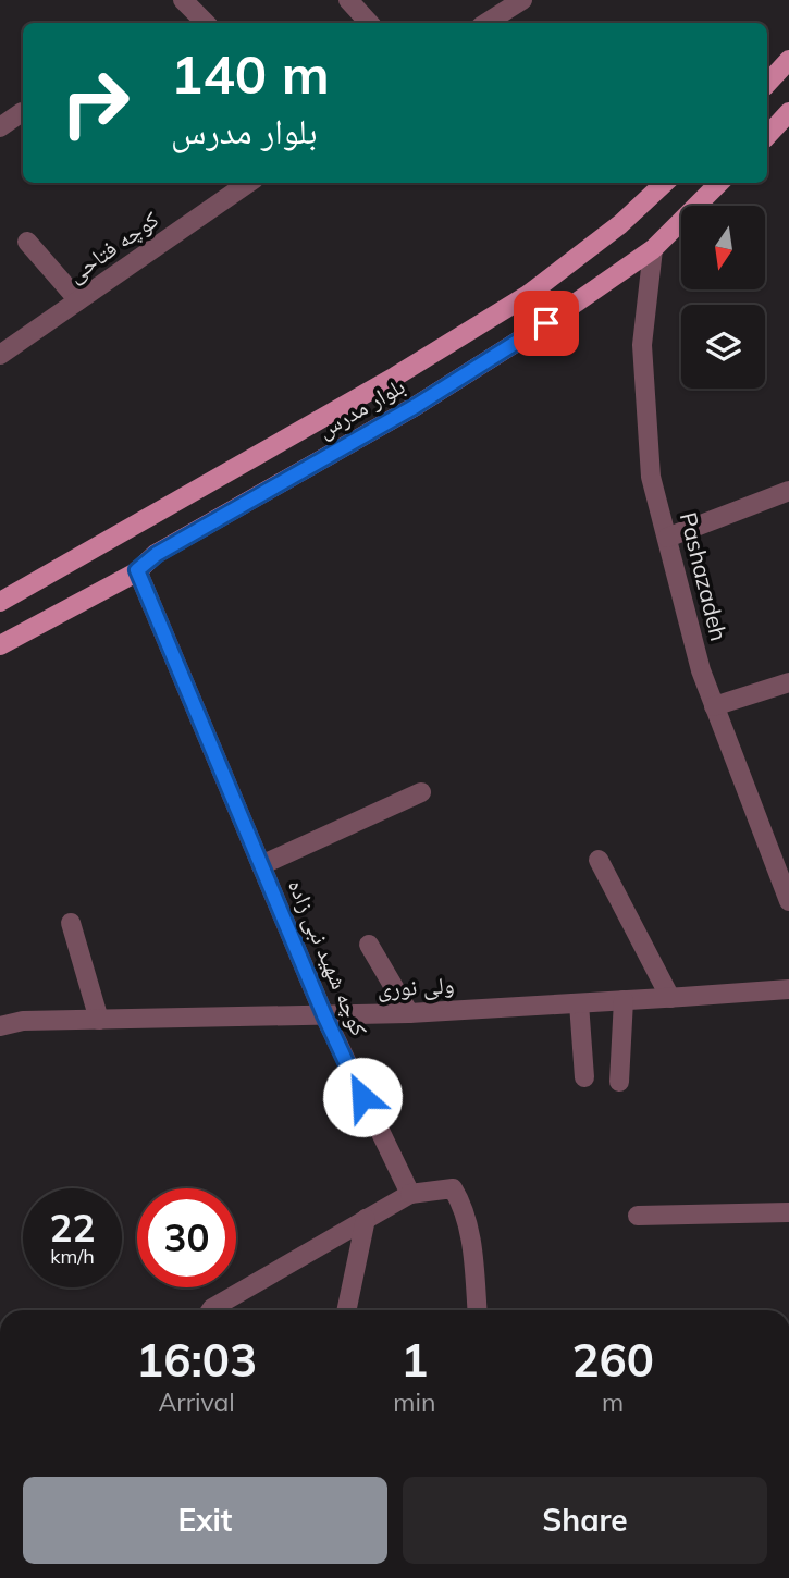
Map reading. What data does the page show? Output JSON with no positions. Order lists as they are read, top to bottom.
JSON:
{
  "streets": {
    "main road": ["بلوار مدرس"],
    "street": [
      "کوچه فتاحی",
      "Pashazadeh",
      "کوچه شهید نبی زاده",
      "ولی نوری"
    ]
  },
  "crossings": [
    ["بلوار مدرس", "Pashazadeh"],
    ["بلوار مدرس", "کوچه شهید نبی زاده"],
    ["کوچه شهید نبی زاده", "ولی نوری"]
  ],
  "north": "bottom",
  "page": {
    "turn": ["140 m", "بلوار مدرس"],
    "speed": "22 km/h",
    "limit": "30",
    "eta": [
      "16:03",
      "Arrival",
      "1",
      "min",
      "260",
      "m"
    ],
    "buttons": ["Exit", "Share"]
  }
}
